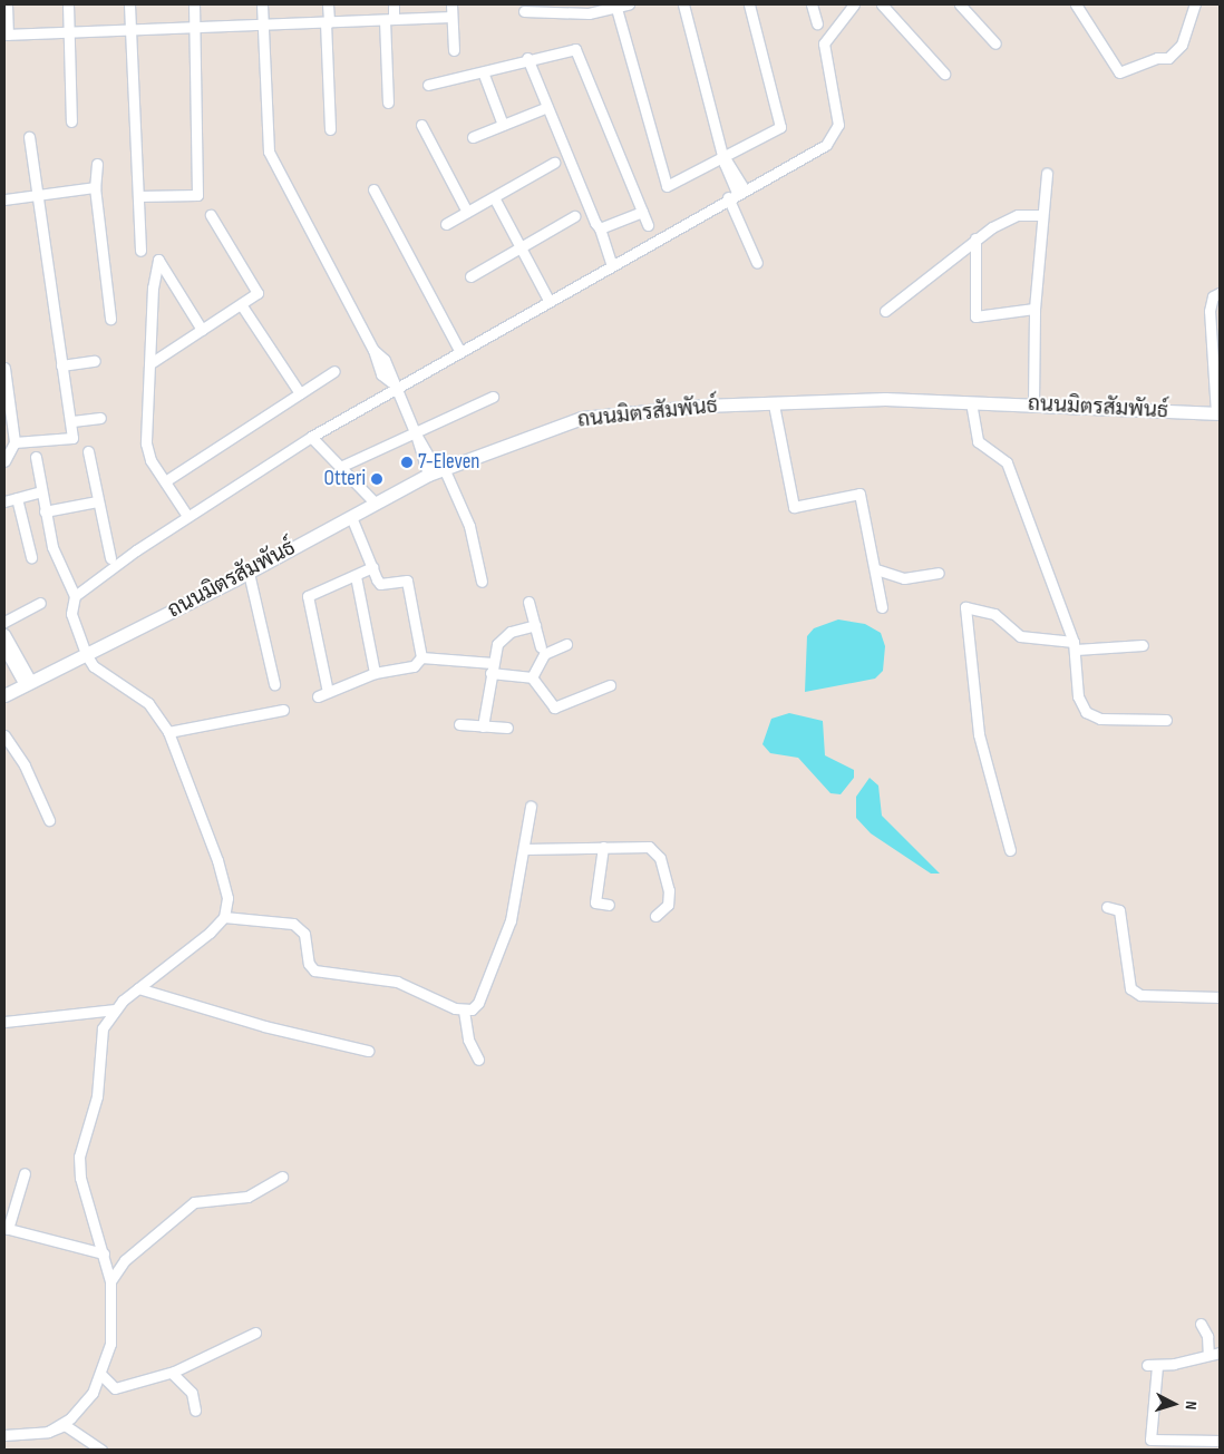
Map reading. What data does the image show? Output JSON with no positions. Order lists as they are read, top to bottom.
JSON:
{
  "streets": {
    "street": ["ถนนมิตรสัมพันธ์"]
  },
  "places": ["7-Eleven", "Otteri"],
  "north": "right"
}
